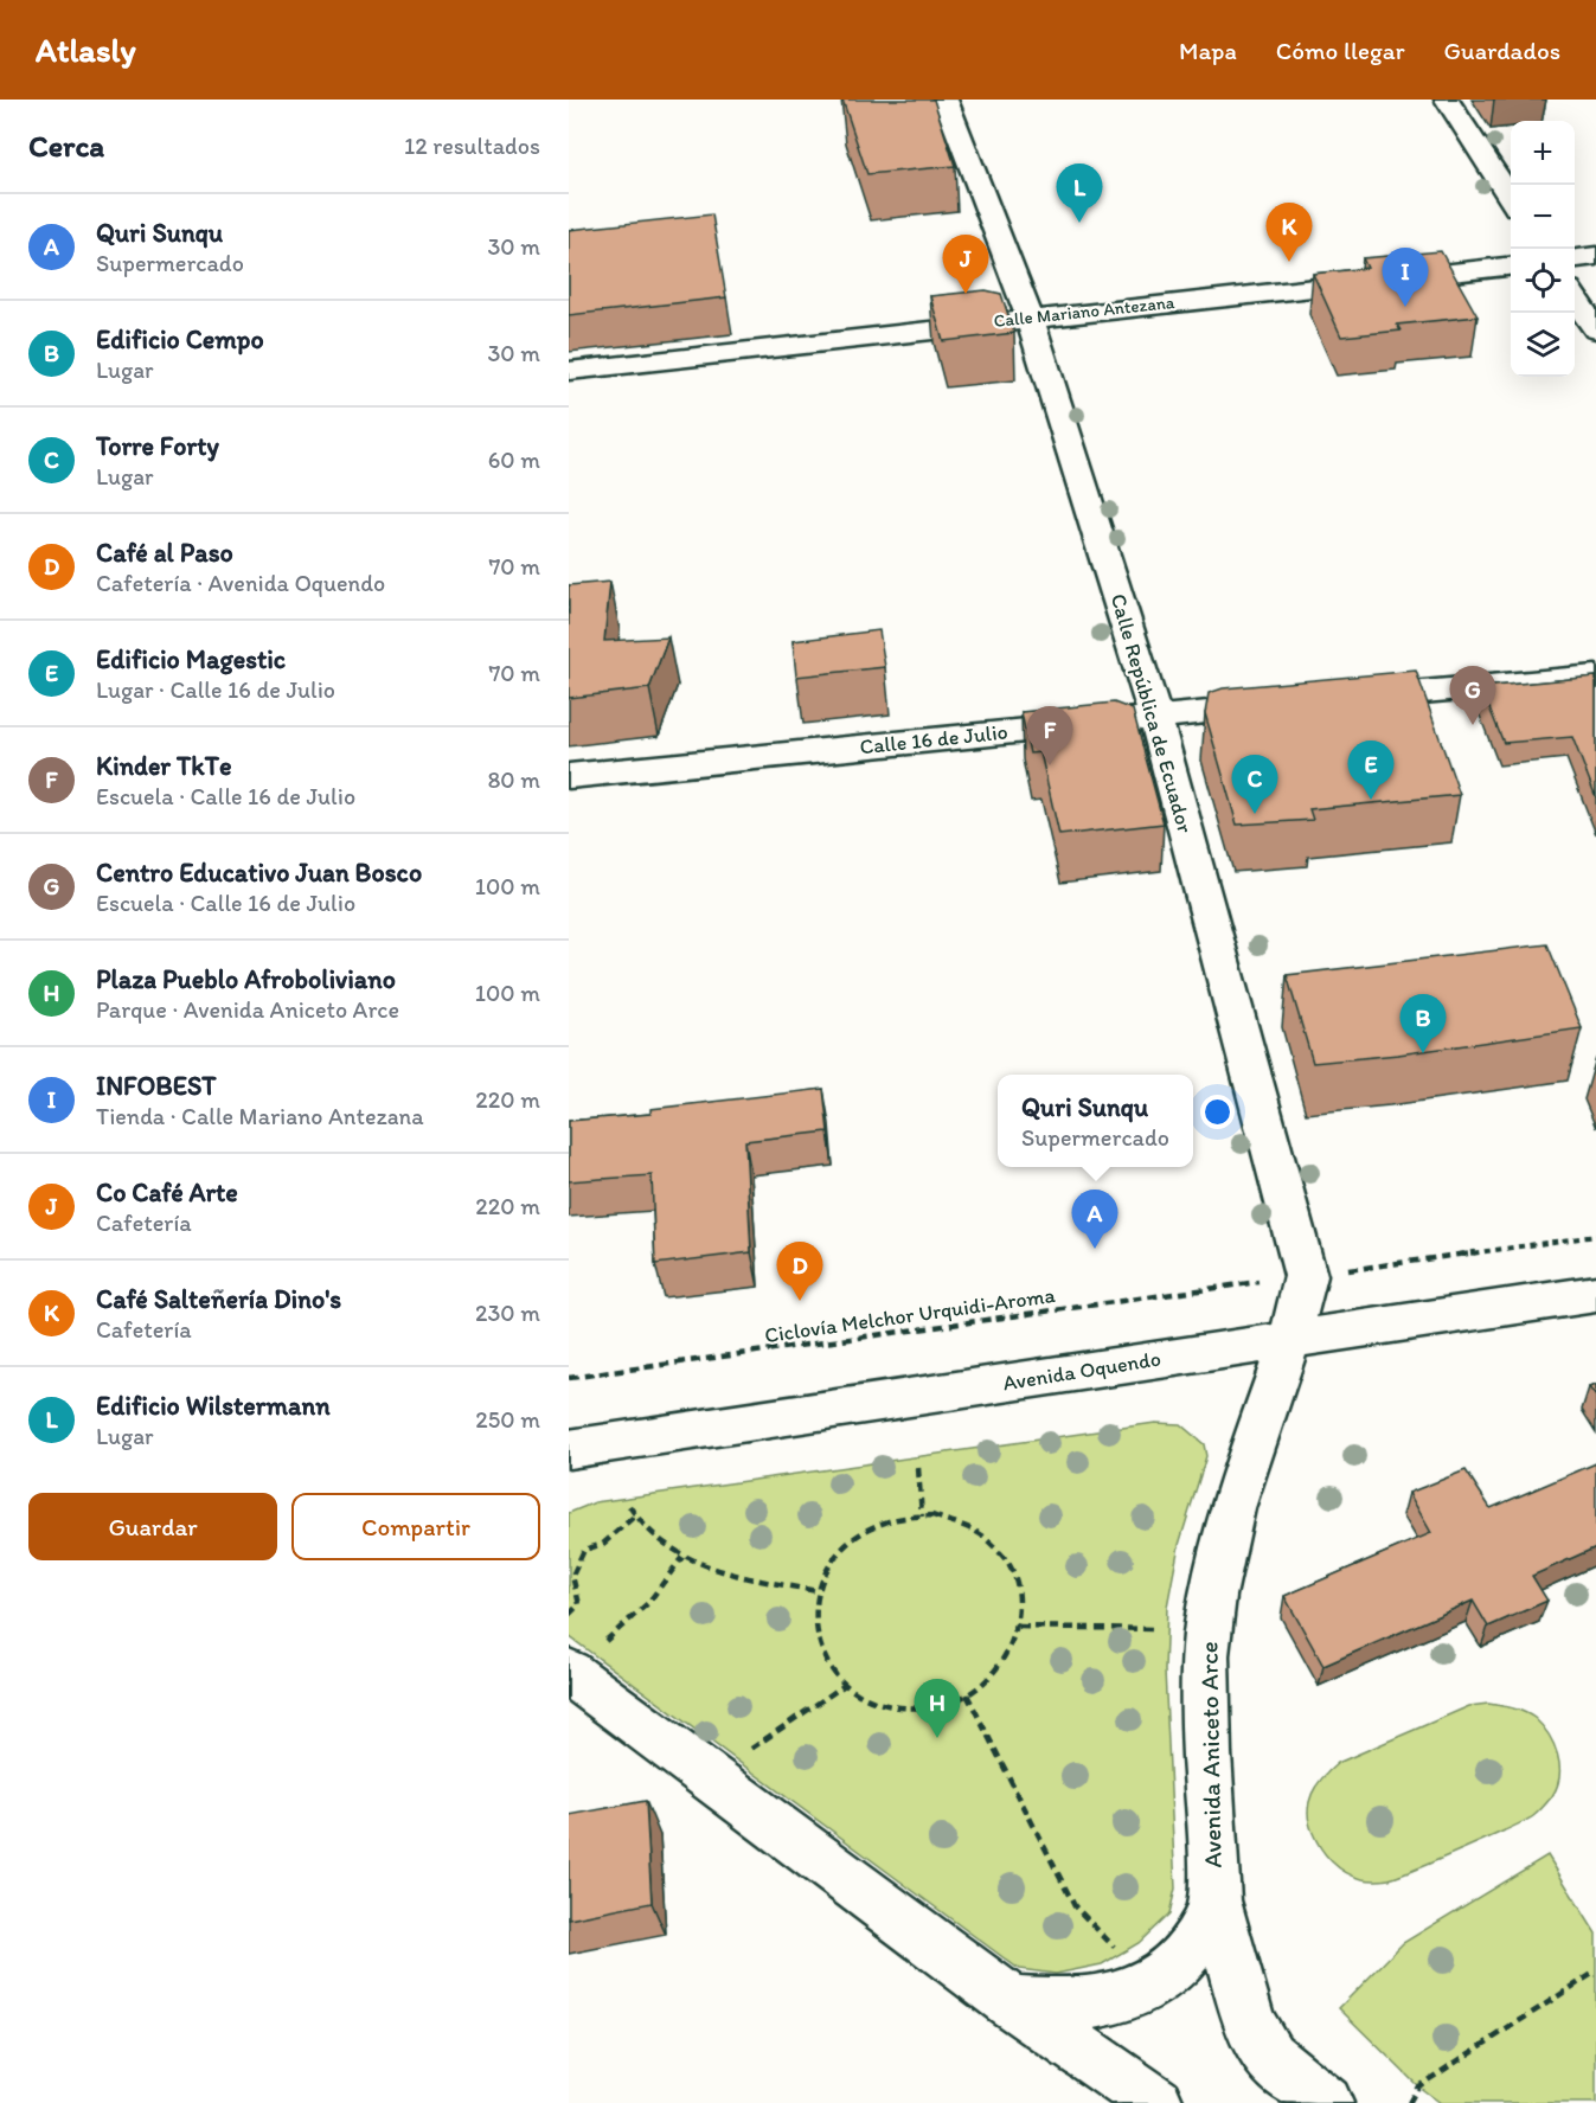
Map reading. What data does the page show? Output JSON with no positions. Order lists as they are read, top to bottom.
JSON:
{
  "streets": {
    "main road": [
      "Calle Mariano Antezana",
      "Calle República de Ecuador",
      "Calle 16 de Julio",
      "Avenida Oquendo",
      "Avenida Aniceto Arce"
    ],
    "path": ["Ciclovía Melchor Urquidi-Aroma"]
  },
  "crossings": [
    ["Calle Mariano Antezana", "Calle República de Ecuador"],
    ["Calle República de Ecuador", "Calle 16 de Julio"],
    ["Calle República de Ecuador", "Avenida Oquendo"],
    ["Calle República de Ecuador", "Avenida Aniceto Arce"],
    ["Avenida Oquendo", "Avenida Aniceto Arce"]
  ],
  "page": {
    "header": "Atlasly",
    "nav": ["Mapa", "Cómo llegar", "Guardados"],
    "heading": ["Cerca", "12 resultados"],
    "map_buttons": ["+", "−"],
    "pins": [
      "L",
      "K",
      "J",
      "I",
      "G",
      "F",
      "E",
      "C",
      "B",
      "A",
      "D",
      "H"
    ],
    "list": [
      {
        "mark": "A",
        "name": "Quri Sunqu",
        "note": "Supermercado",
        "value": "30 m"
      },
      {
        "mark": "B",
        "name": "Edificio Cempo",
        "note": "Lugar",
        "value": "30 m"
      },
      {
        "mark": "C",
        "name": "Torre Forty",
        "note": "Lugar",
        "value": "60 m"
      },
      {
        "mark": "D",
        "name": "Café al Paso",
        "note": "Cafetería · Avenida Oquendo",
        "value": "70 m"
      },
      {
        "mark": "E",
        "name": "Edificio Magestic",
        "note": "Lugar · Calle 16 de Julio",
        "value": "70 m"
      },
      {
        "mark": "F",
        "name": "Kinder TkTe",
        "note": "Escuela · Calle 16 de Julio",
        "value": "80 m"
      },
      {
        "mark": "G",
        "name": "Centro Educativo Juan Bosco",
        "note": "Escuela · Calle 16 de Julio",
        "value": "100 m"
      },
      {
        "mark": "H",
        "name": "Plaza Pueblo Afroboliviano",
        "note": "Parque · Avenida Aniceto Arce",
        "value": "100 m"
      },
      {
        "mark": "I",
        "name": "INFOBEST",
        "note": "Tienda · Calle Mariano Antezana",
        "value": "220 m"
      },
      {
        "mark": "J",
        "name": "Co Café Arte",
        "note": "Cafetería",
        "value": "220 m"
      },
      {
        "mark": "K",
        "name": "Café Salteñería Dino's",
        "note": "Cafetería",
        "value": "230 m"
      },
      {
        "mark": "L",
        "name": "Edificio Wilstermann",
        "note": "Lugar",
        "value": "250 m"
      }
    ],
    "popup": ["Quri Sunqu", "Supermercado"],
    "buttons": ["Guardar", "Compartir"]
  }
}
